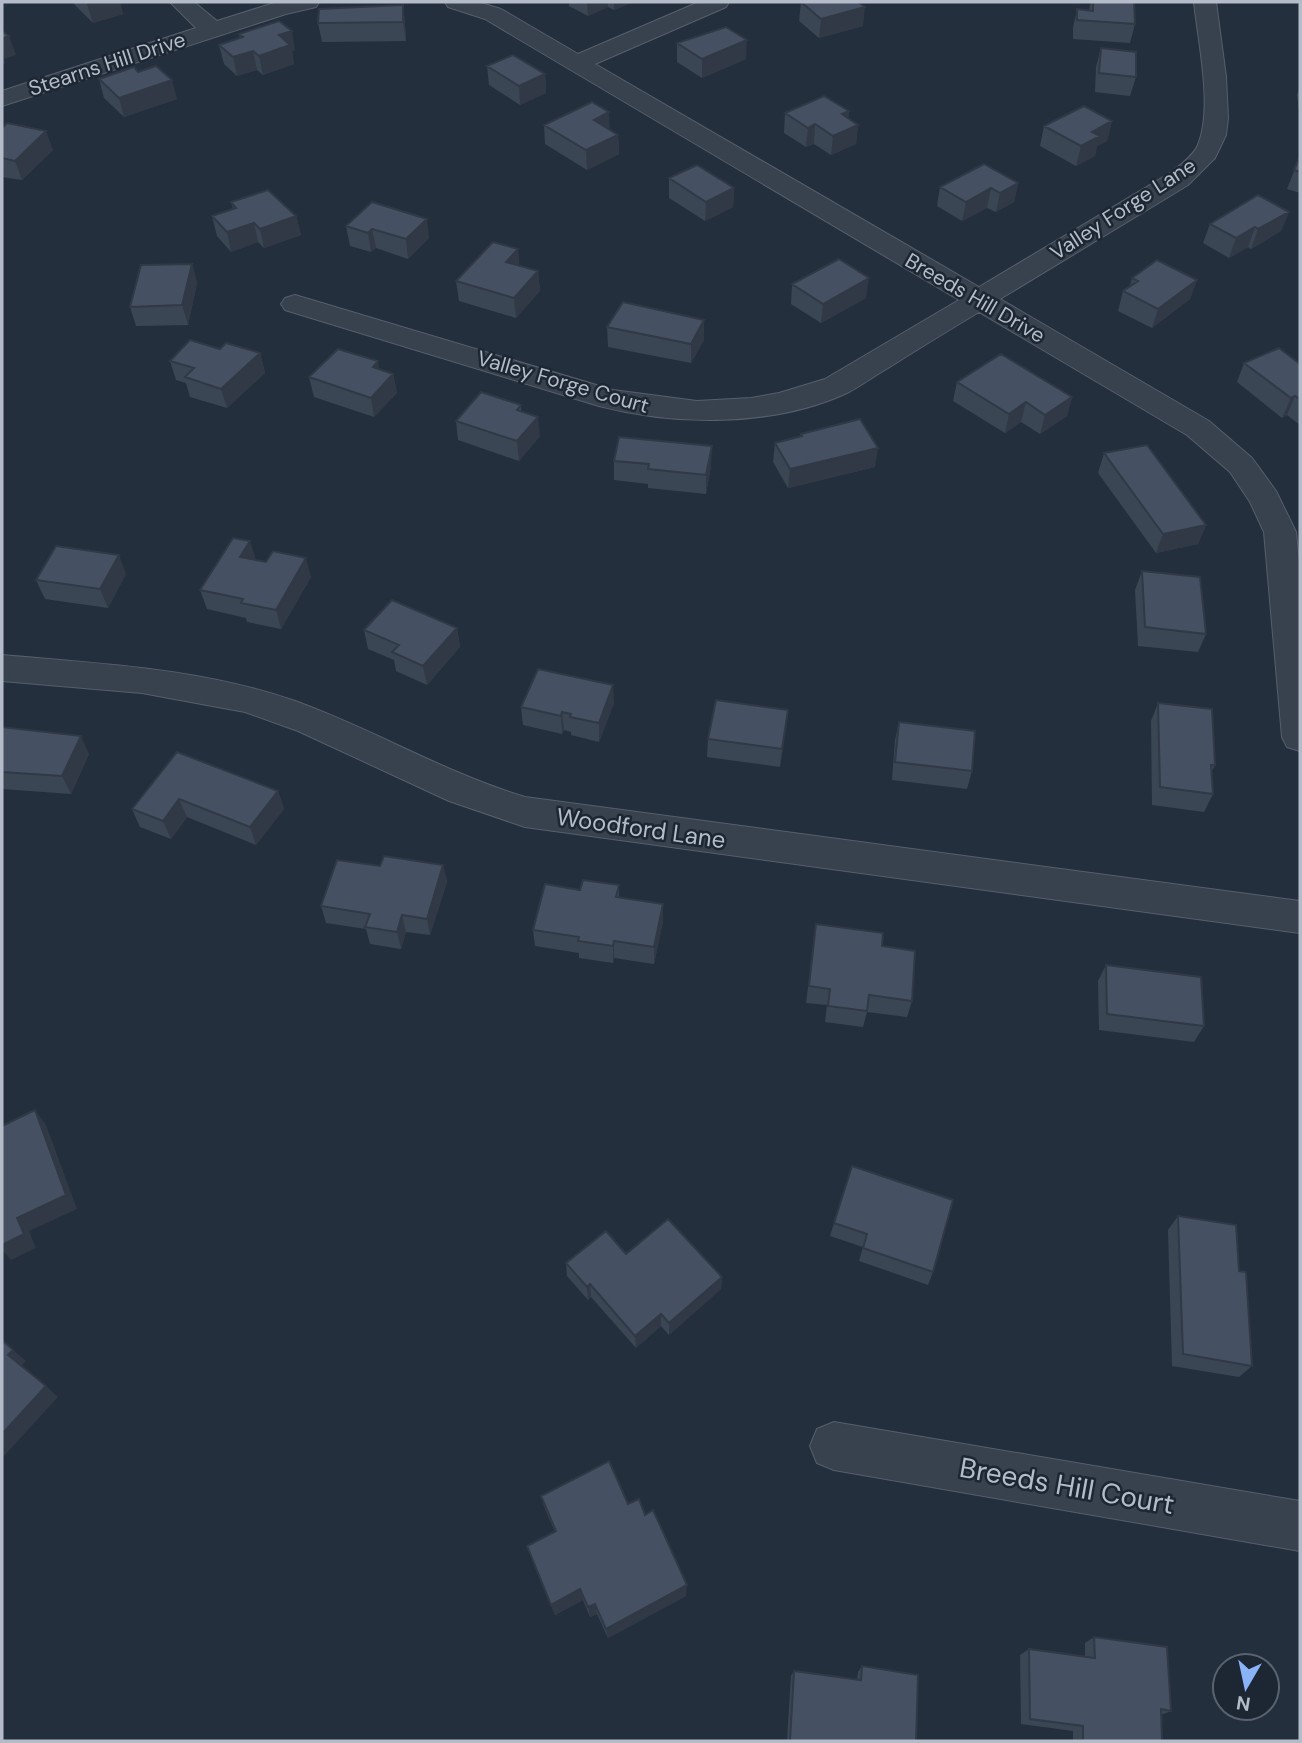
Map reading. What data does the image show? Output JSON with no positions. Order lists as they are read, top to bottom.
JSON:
{
  "streets": {
    "street": [
      "Stearns Hill Drive",
      "Valley Forge Lane",
      "Breeds Hill Drive",
      "Valley Forge Court",
      "Woodford Lane",
      "Breeds Hill Court"
    ]
  },
  "crossings": [
    ["Valley Forge Lane", "Breeds Hill Drive"],
    ["Valley Forge Lane", "Valley Forge Court"],
    ["Breeds Hill Drive", "Valley Forge Court"]
  ],
  "north": "bottom"
}
